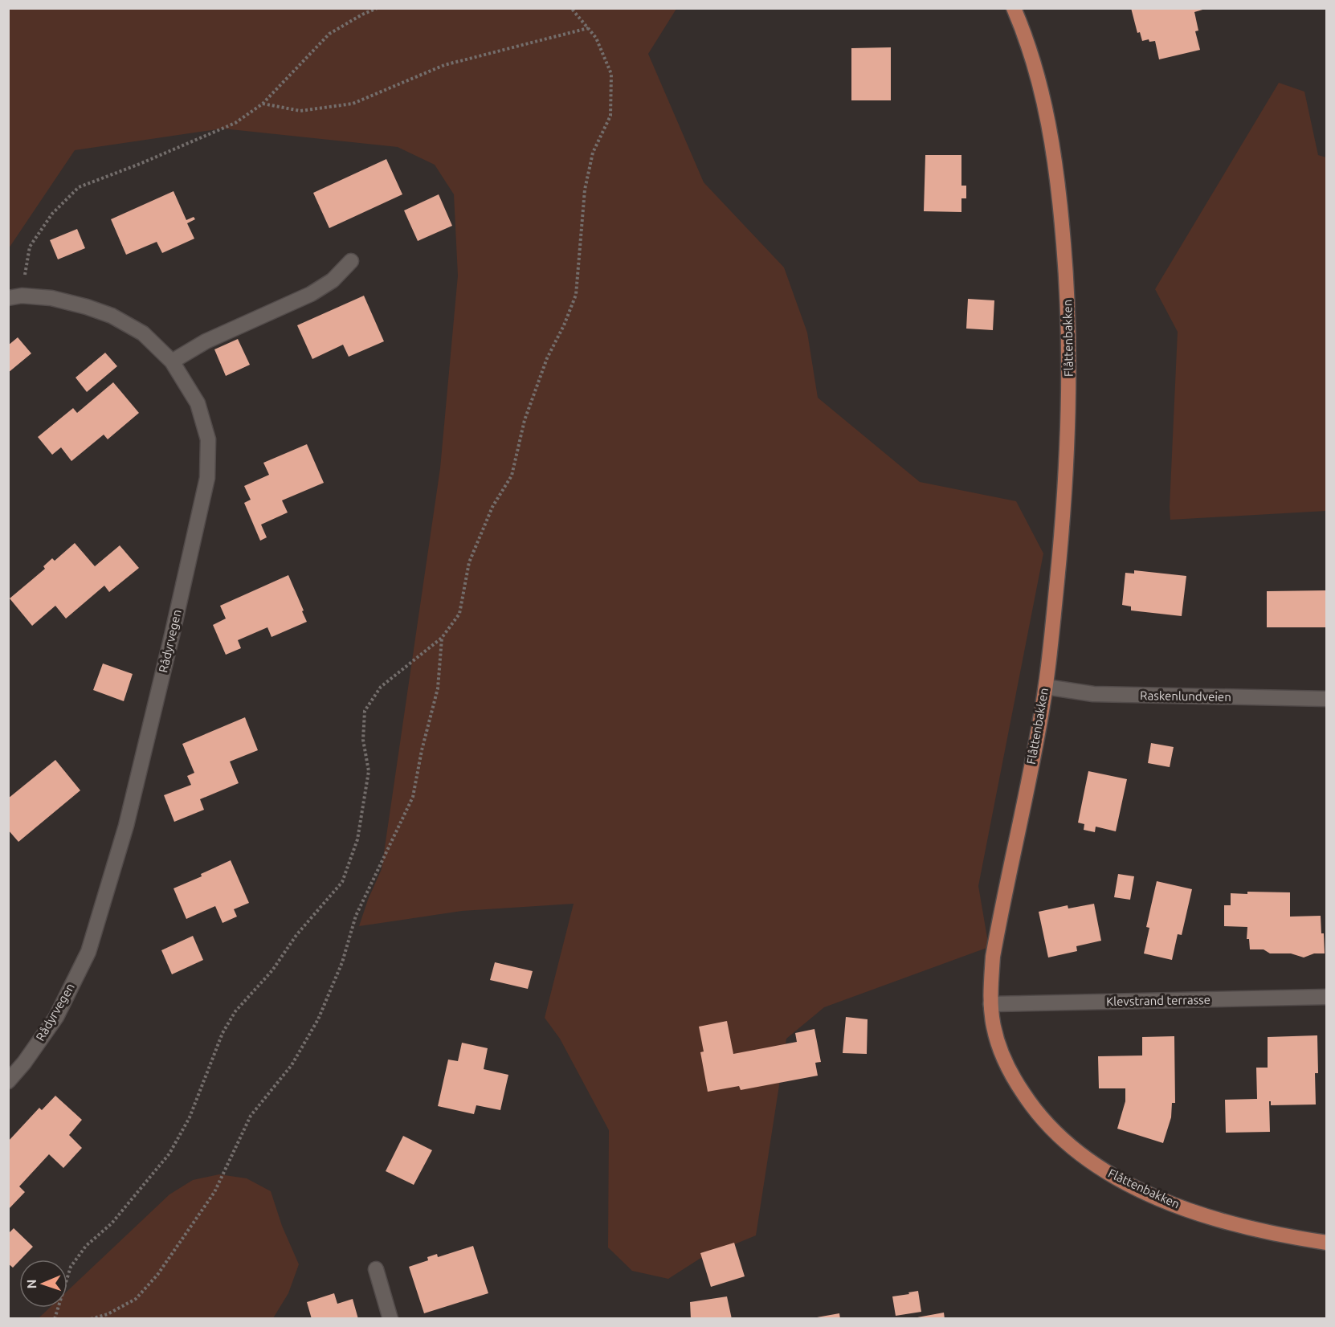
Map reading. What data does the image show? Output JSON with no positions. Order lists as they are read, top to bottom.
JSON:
{
  "streets": {
    "main road": ["Flåttenbakken"],
    "street": ["Rådyrvegen", "Raskenlundveien", "Klevstrand terrasse"]
  },
  "crossings": [
    ["Flåttenbakken", "Raskenlundveien"],
    ["Flåttenbakken", "Klevstrand terrasse"]
  ],
  "north": "left"
}
